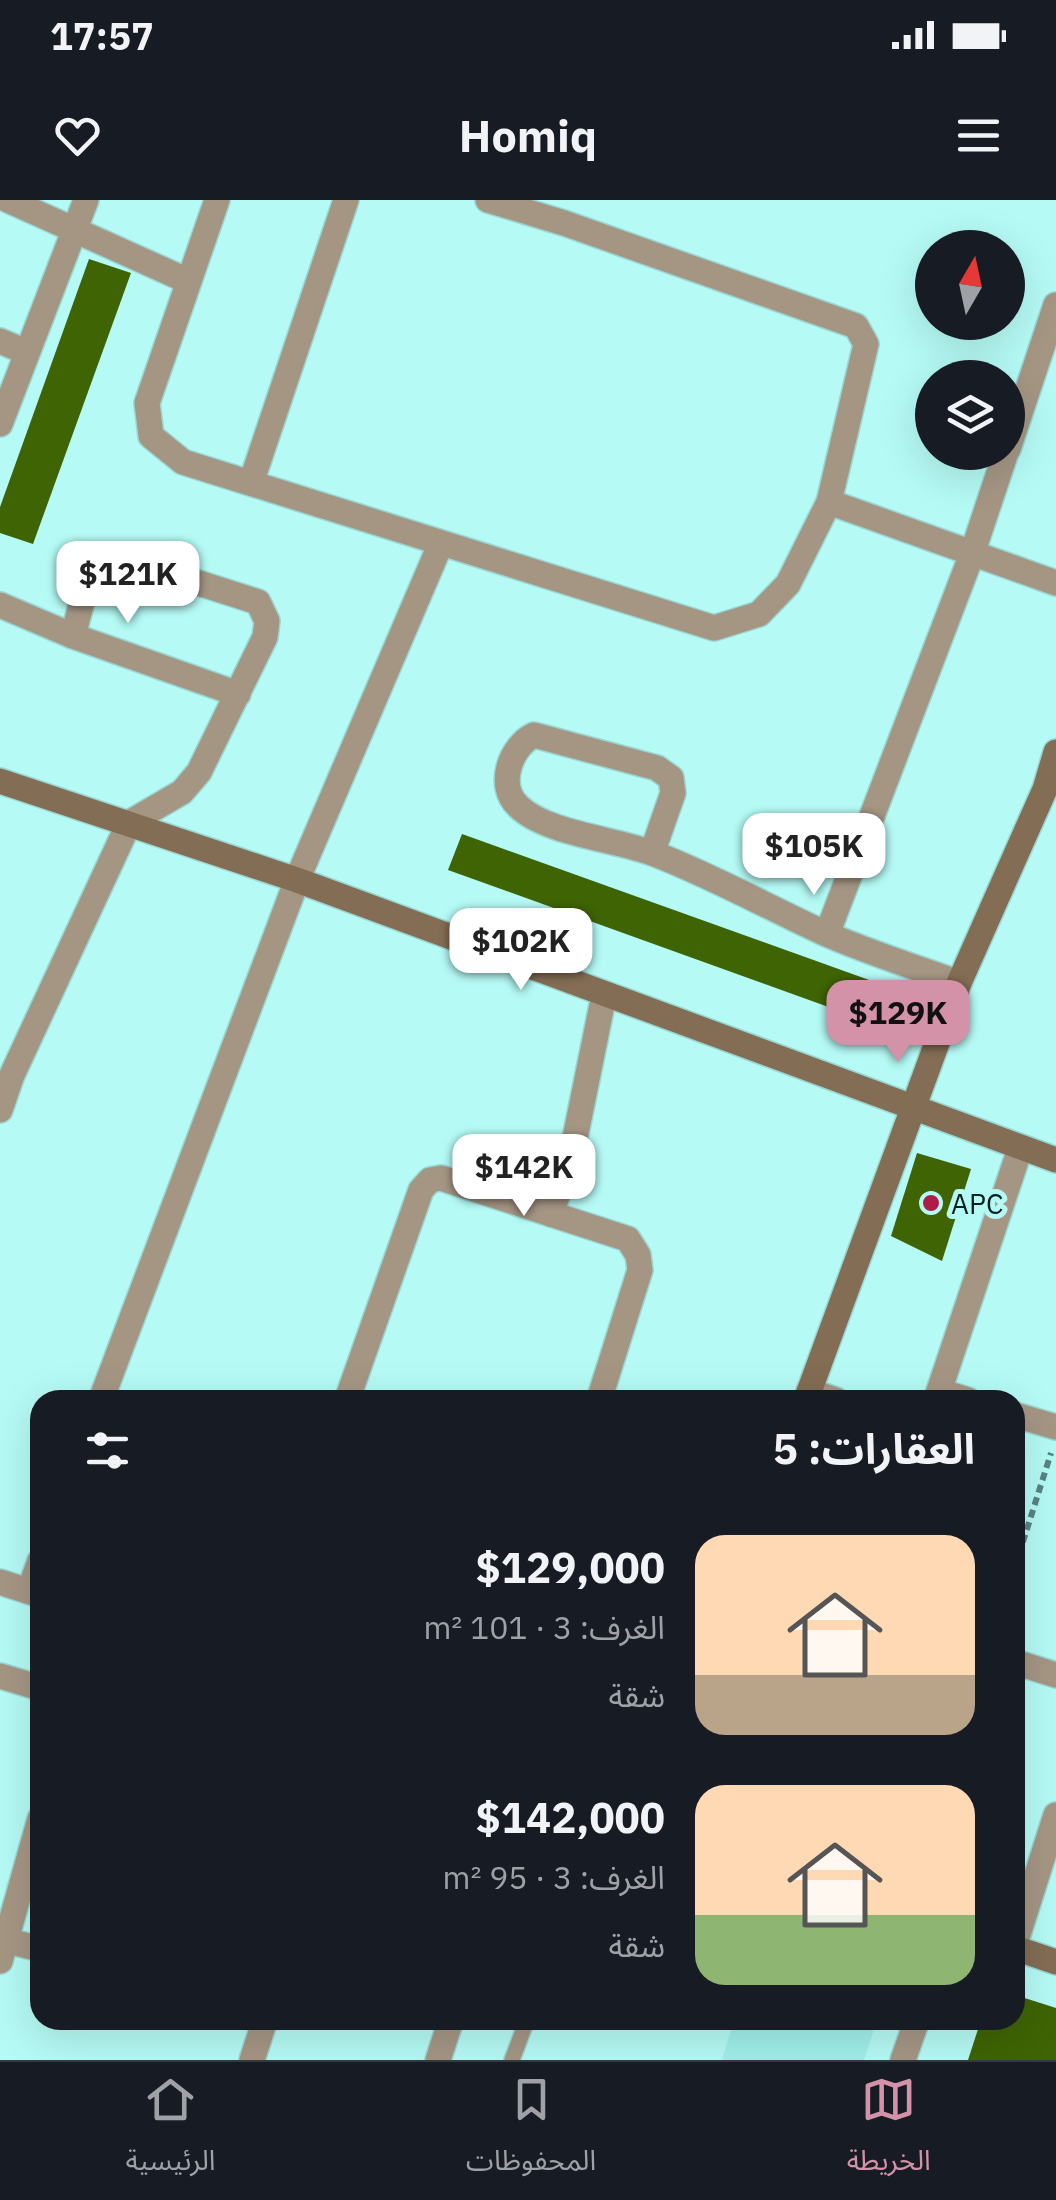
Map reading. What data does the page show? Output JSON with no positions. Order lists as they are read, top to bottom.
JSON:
{
  "places": ["APC"],
  "north": "top",
  "page": {
    "status": "17:57",
    "header": "Homiq",
    "price": [
      "$121K",
      "$105K",
      "$102K",
      "$129K",
      "$142K"
    ],
    "heading": "العقارات: 5",
    "list": [
      {
        "name": "$129,000",
        "note": "الغرف: 3 · 101 m² · شقة"
      },
      {
        "name": "$142,000",
        "note": "الغرف: 3 · 95 m² · شقة"
      }
    ],
    "tabs": ["الخريطة", "المحفوظات", "الرئيسية"]
  }
}
